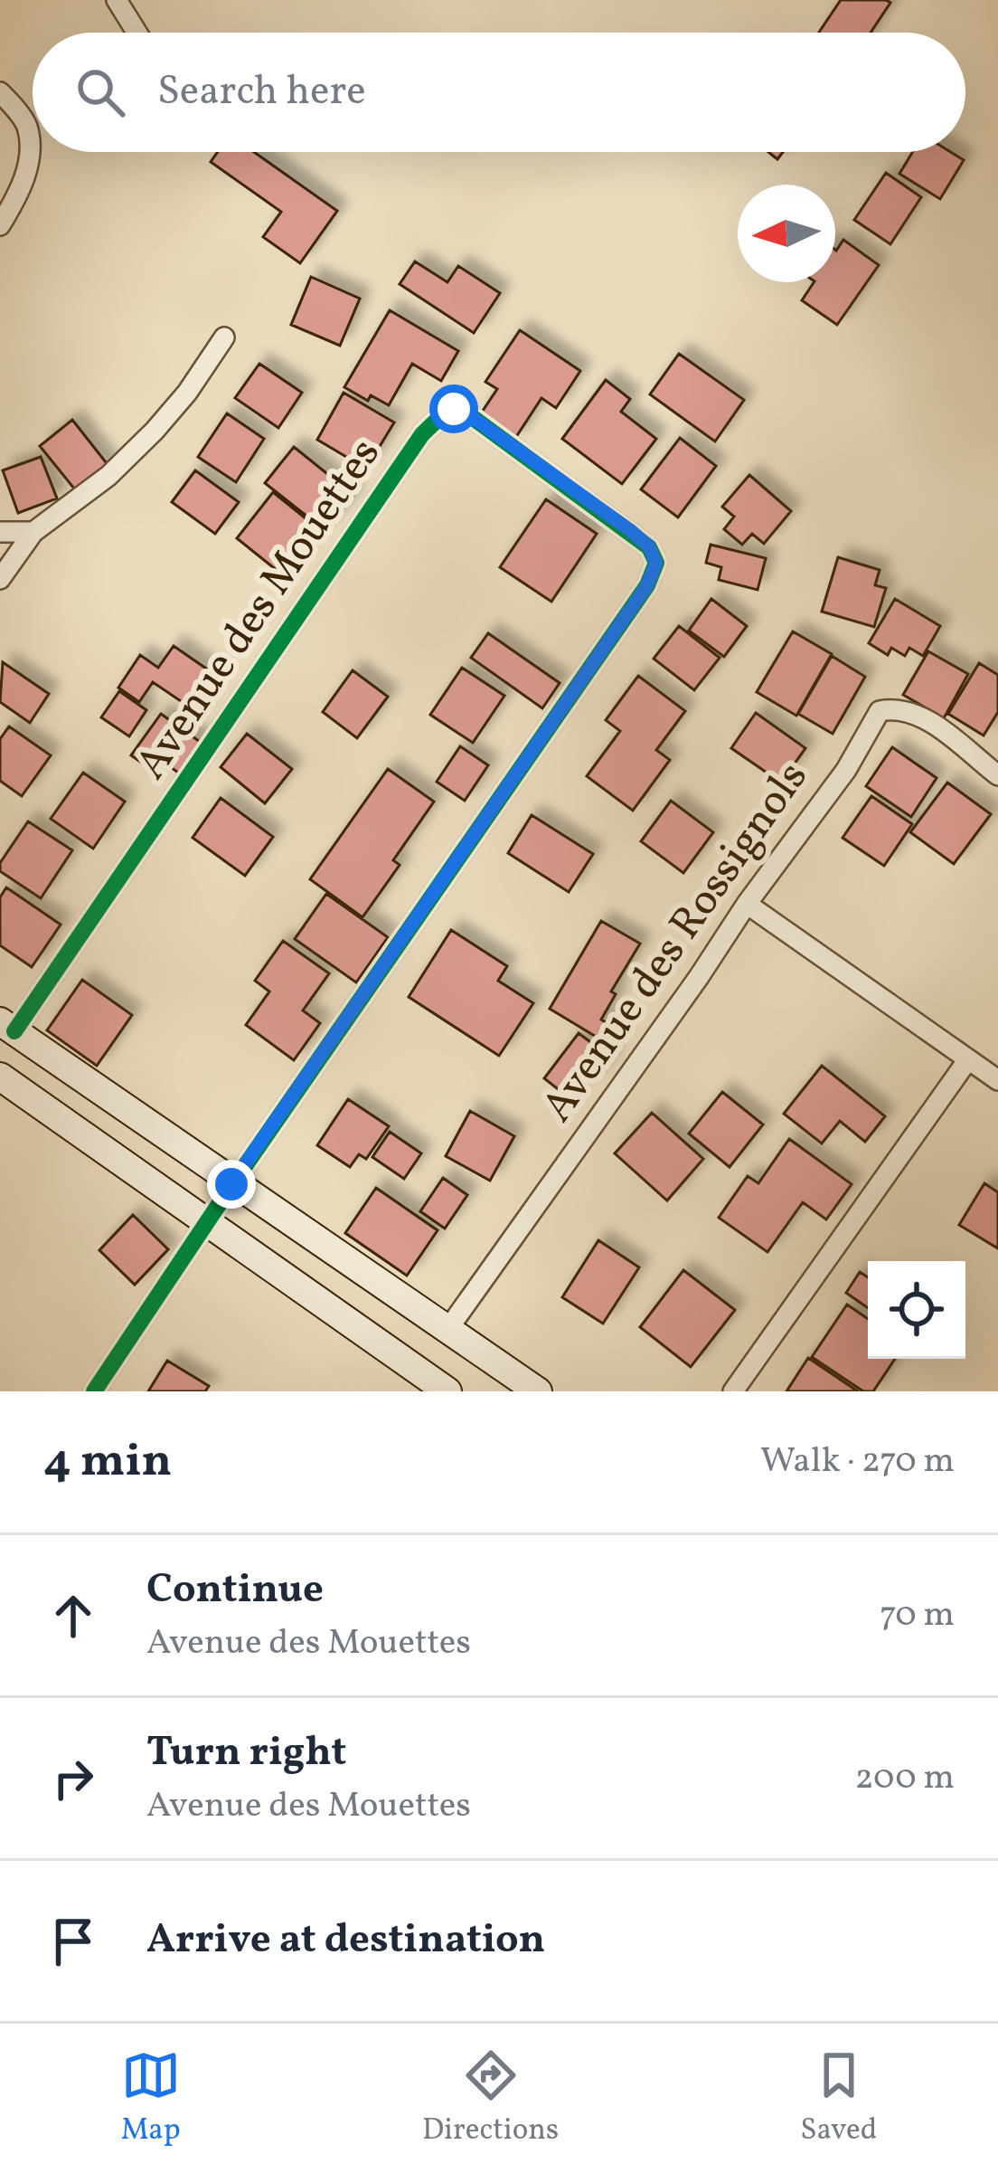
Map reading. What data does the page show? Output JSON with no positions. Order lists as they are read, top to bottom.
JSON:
{
  "streets": {
    "street": ["Avenue des Mouettes", "Avenue des Rossignols"]
  },
  "north": "left",
  "page": {
    "search": "Search here",
    "heading": ["4 min", "Walk · 270 m"],
    "list": [
      ["Continue", "Avenue des Mouettes", "70 m"],
      ["Turn right", "Avenue des Mouettes", "200 m"],
      "Arrive at destination"
    ],
    "nav": ["Map", "Directions", "Saved"]
  }
}
